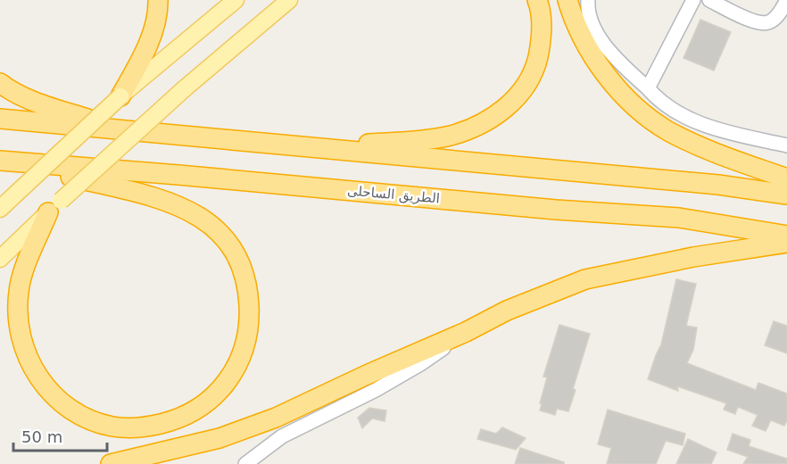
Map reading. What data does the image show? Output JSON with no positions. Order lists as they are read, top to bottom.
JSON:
{
  "streets": {
    "highway": ["الطريق الساحلى"]
  },
  "scale_bar": "50 m"
}
